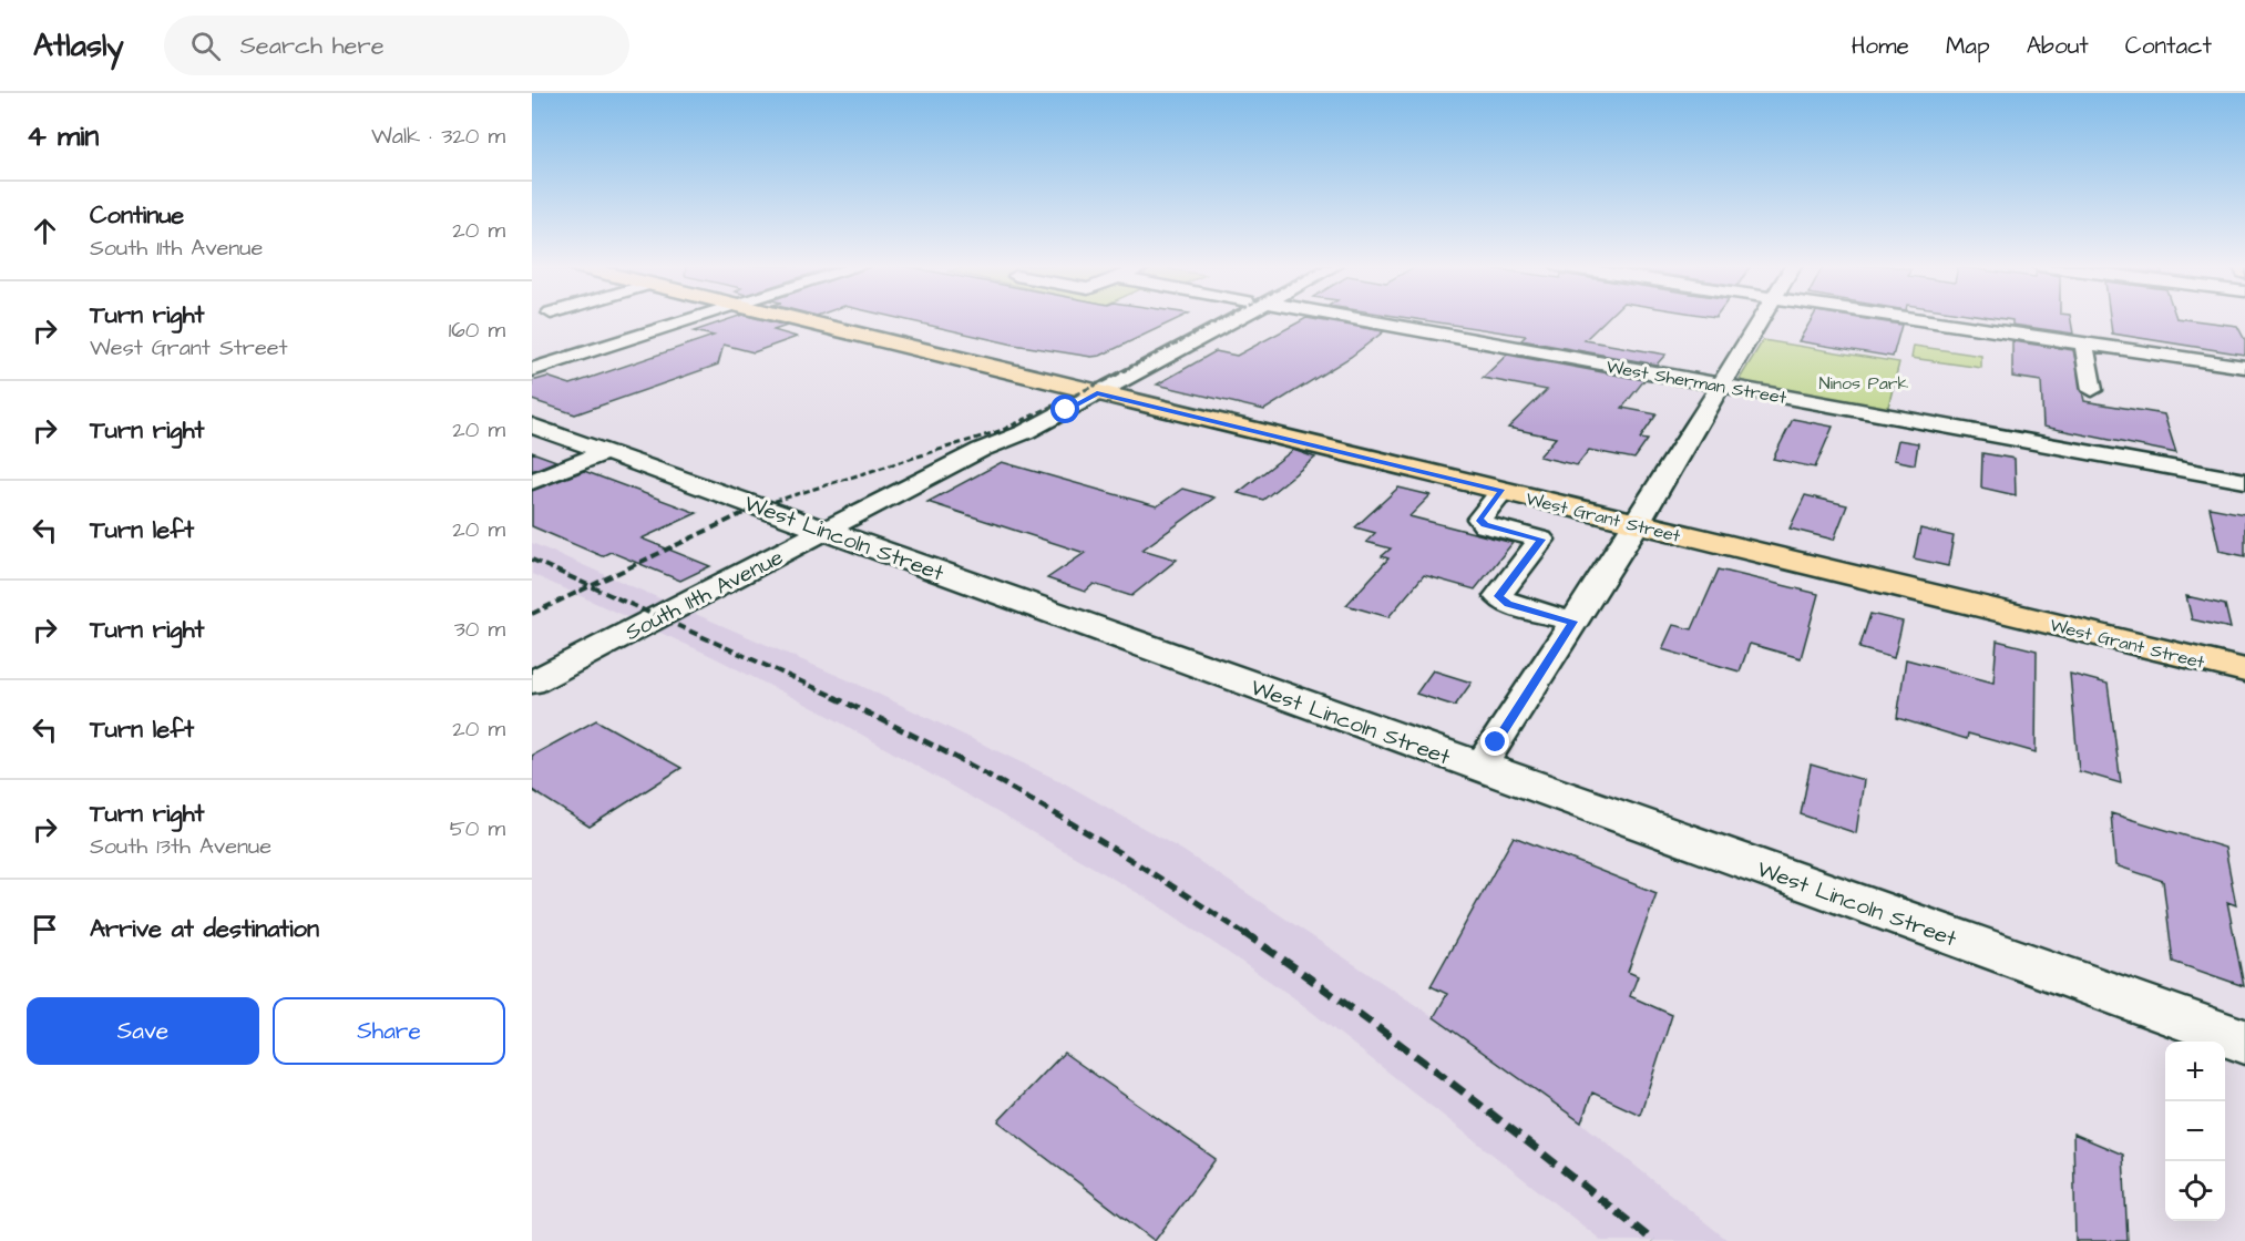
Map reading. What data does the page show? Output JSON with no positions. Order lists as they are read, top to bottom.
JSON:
{
  "streets": {
    "main road": ["West Grant Street"],
    "street": ["West Sherman Street", "West Lincoln Street", "South 11th Avenue"]
  },
  "crossings": [
    ["West Grant Street", "South 11th Avenue"],
    ["West Lincoln Street", "South 11th Avenue"]
  ],
  "parks": ["Ninos Park"],
  "page": {
    "header": "Atlasly",
    "search": "Search here",
    "nav": [
      "Home",
      "Map",
      "About",
      "Contact"
    ],
    "heading": ["4 min", "Walk · 320 m"],
    "list": [
      ["Continue", "South 11th Avenue", "20 m"],
      ["Turn right", "West Grant Street", "160 m"],
      ["Turn right", "20 m"],
      ["Turn left", "20 m"],
      ["Turn right", "30 m"],
      ["Turn left", "20 m"],
      ["Turn right", "South 13th Avenue", "50 m"],
      "Arrive at destination"
    ],
    "buttons": ["Save", "Share"],
    "map_buttons": ["+", "−"]
  }
}
